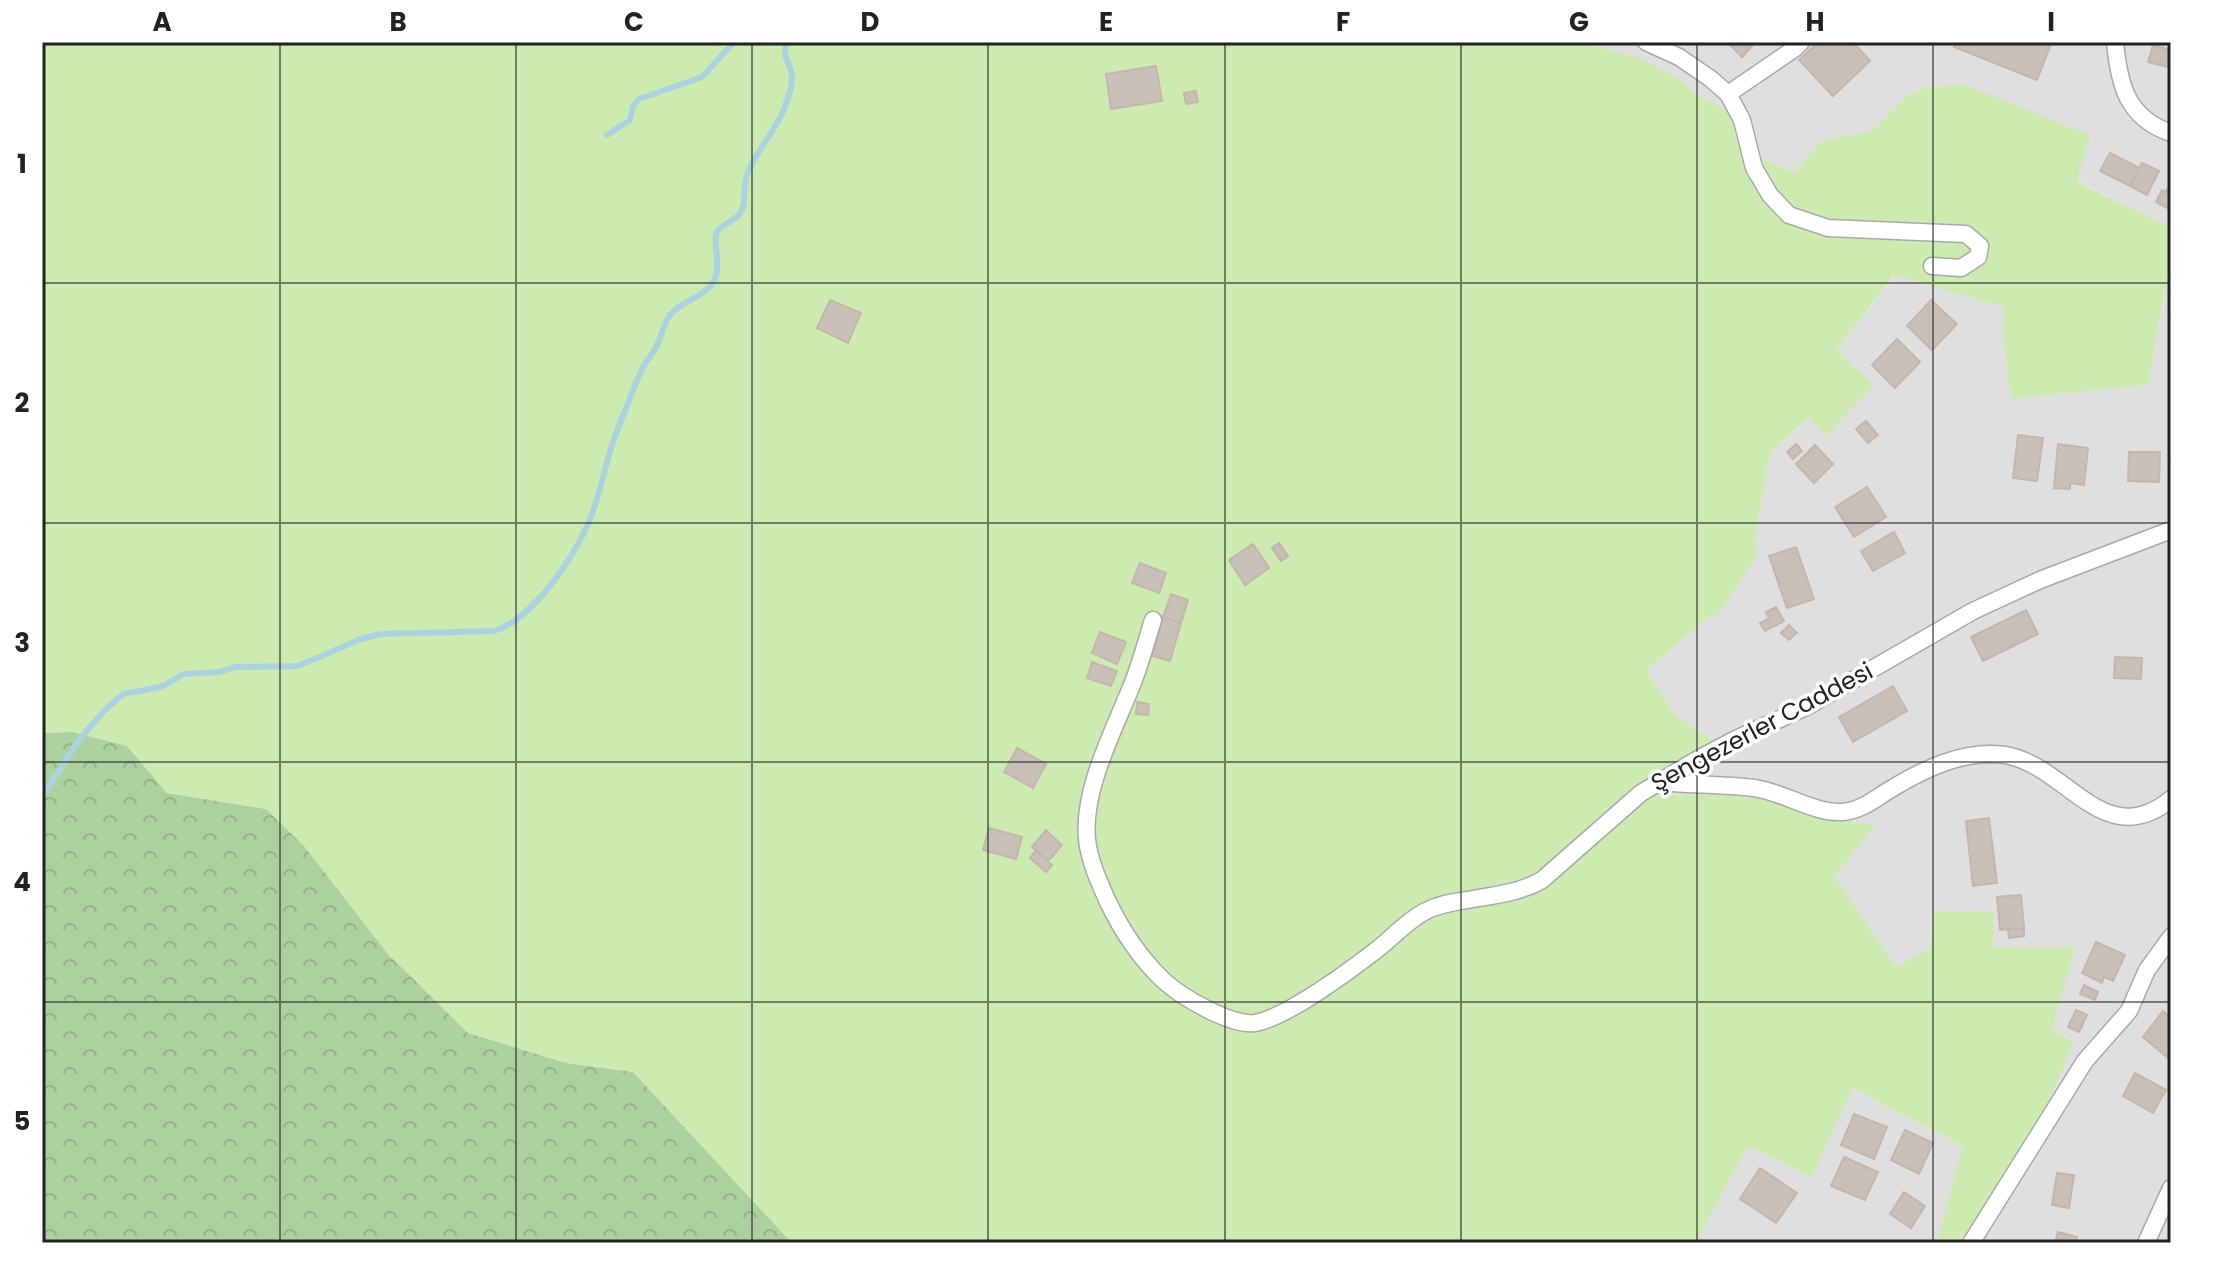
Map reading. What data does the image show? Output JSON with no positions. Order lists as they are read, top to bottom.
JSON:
{
  "streets": {
    "street": ["Şengezerler Caddesi"]
  },
  "grid": {
    "columns": [
      "A",
      "B",
      "C",
      "D",
      "E",
      "F",
      "G",
      "H",
      "I"
    ],
    "rows": [
      "1",
      "2",
      "3",
      "4",
      "5"
    ]
  }
}
